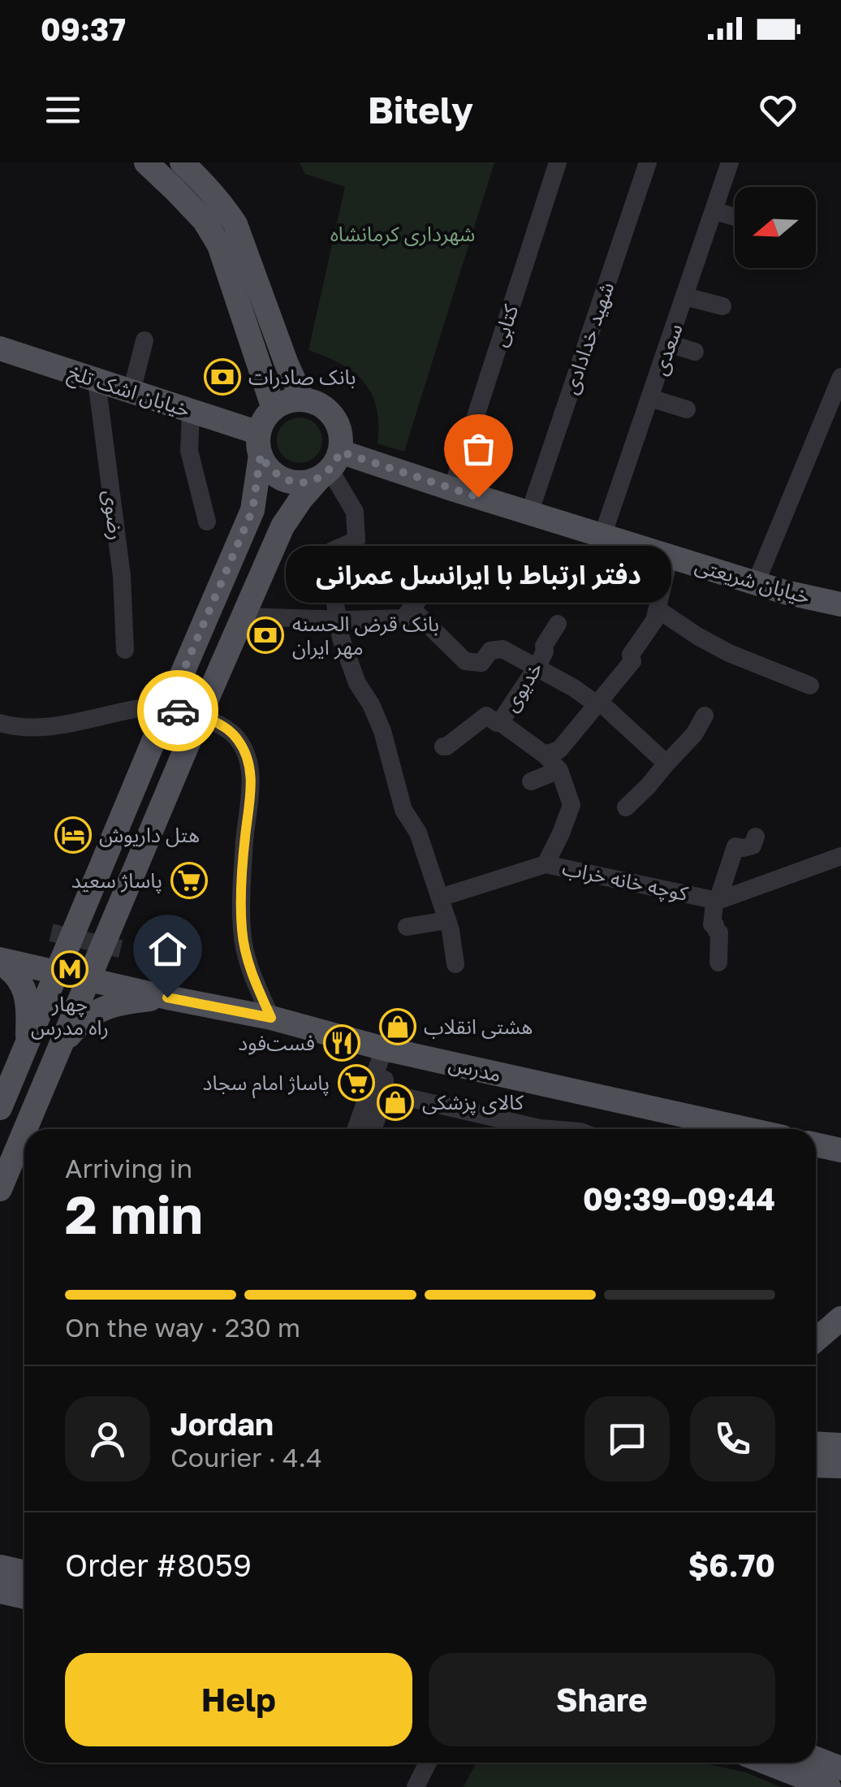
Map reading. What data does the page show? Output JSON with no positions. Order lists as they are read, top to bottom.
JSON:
{
  "streets": {
    "main road": ["خیابان اشک تلخ", "خیابان شریعتی", "مدرس"],
    "street": [
      "کتابی",
      "شهید خدادادی",
      "سعدی",
      "رضوی",
      "خدیوی",
      "کوچه خانه خراب"
    ]
  },
  "crossings": [
    ["کتابی", "خیابان شریعتی"],
    ["شهید خدادادی", "خیابان شریعتی"],
    ["سعدی", "خیابان شریعتی"],
    ["خیابان اشک تلخ", "رضوی"],
    ["خیابان اشک تلخ", "خیابان شریعتی"],
    ["خدیوی", "کوچه خانه خراب"]
  ],
  "parks": ["شهرداری کرمانشاه"],
  "places": {
    "bank": ["بانک صادرات", "بانک قرض الحسنه مهر ایران"],
    "other": ["دفتر ارتباط با ایرانسل عمرانی"],
    "hotel": ["هتل داریوش"],
    "supermarket": ["پاساژ سعید", "پاساژ امام سجاد"],
    "metro station": ["چهار راه مدرس"],
    "shop": ["هشتی انقلاب", "کالای پزشکی"],
    "restaurant": ["فست‌فود"]
  },
  "north": "left",
  "page": {
    "status": "09:37",
    "header": "Bitely",
    "bubble": "دفتر ارتباط با ایرانسل عمرانی",
    "heading": ["2 min", "Arriving in", "09:39–09:44"],
    "panel": [
      "Jordan",
      "Courier · 4.4",
      "Order #8059",
      "$6.70"
    ],
    "bar": "On the way · 230 m",
    "buttons": ["Help", "Share"]
  }
}
